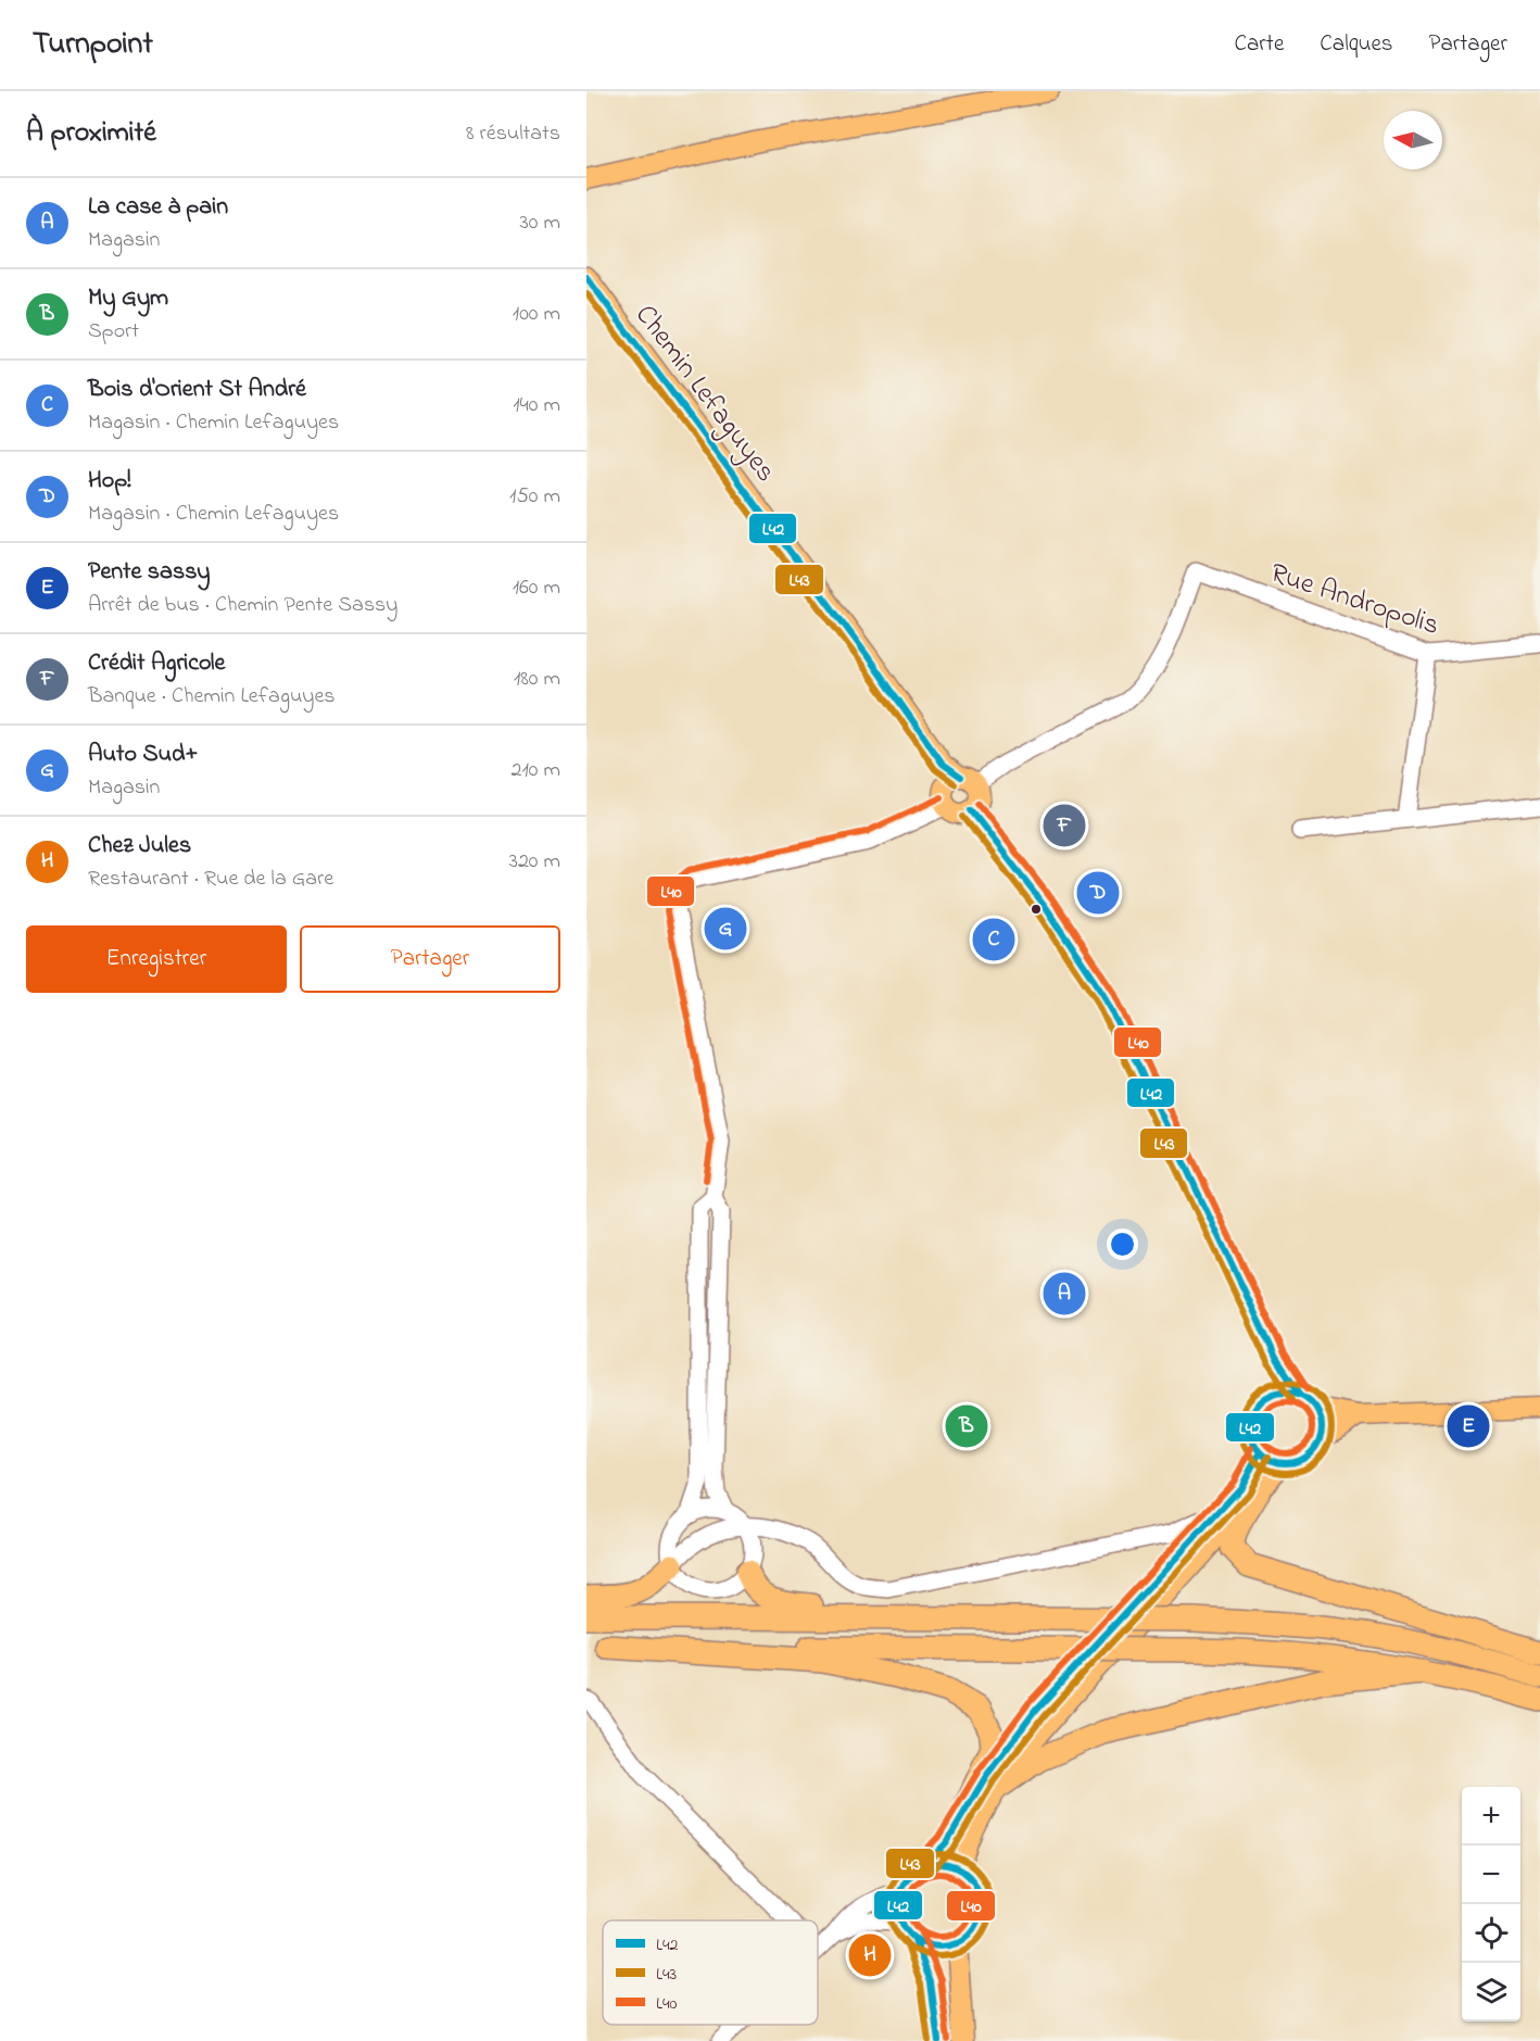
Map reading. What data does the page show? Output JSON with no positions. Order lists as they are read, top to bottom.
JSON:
{
  "streets": {
    "main road": ["Chemin Lefaguyes"],
    "street": ["Rue Andropolis"]
  },
  "crossings": [
    ["Chemin Lefaguyes", "Rue Andropolis"]
  ],
  "lines": ["transit line L42", "transit line L43", "transit line L40"],
  "legend": ["L42", "L43", "L40"],
  "north": "left",
  "page": {
    "header": "Turnpoint",
    "nav": ["Carte", "Calques", "Partager"],
    "heading": ["À proximité", "8 résultats"],
    "list": [
      {
        "mark": "A",
        "name": "La case à pain",
        "note": "Magasin",
        "value": "30 m"
      },
      {
        "mark": "B",
        "name": "My Gym",
        "note": "Sport",
        "value": "100 m"
      },
      {
        "mark": "C",
        "name": "Bois d'Orient St André",
        "note": "Magasin · Chemin Lefaguyes",
        "value": "140 m"
      },
      {
        "mark": "D",
        "name": "Hop!",
        "note": "Magasin · Chemin Lefaguyes",
        "value": "150 m"
      },
      {
        "mark": "E",
        "name": "Pente sassy",
        "note": "Arrêt de bus · Chemin Pente Sassy",
        "value": "160 m"
      },
      {
        "mark": "F",
        "name": "Crédit Agricole",
        "note": "Banque · Chemin Lefaguyes",
        "value": "180 m"
      },
      {
        "mark": "G",
        "name": "Auto Sud+",
        "note": "Magasin",
        "value": "210 m"
      },
      {
        "mark": "H",
        "name": "Chez Jules",
        "note": "Restaurant · Rue de la Gare",
        "value": "320 m"
      }
    ],
    "pins": [
      "F",
      "D",
      "G",
      "C",
      "A",
      "B",
      "E",
      "H"
    ],
    "buttons": ["Enregistrer", "Partager"],
    "map_buttons": ["+", "−"]
  }
}
